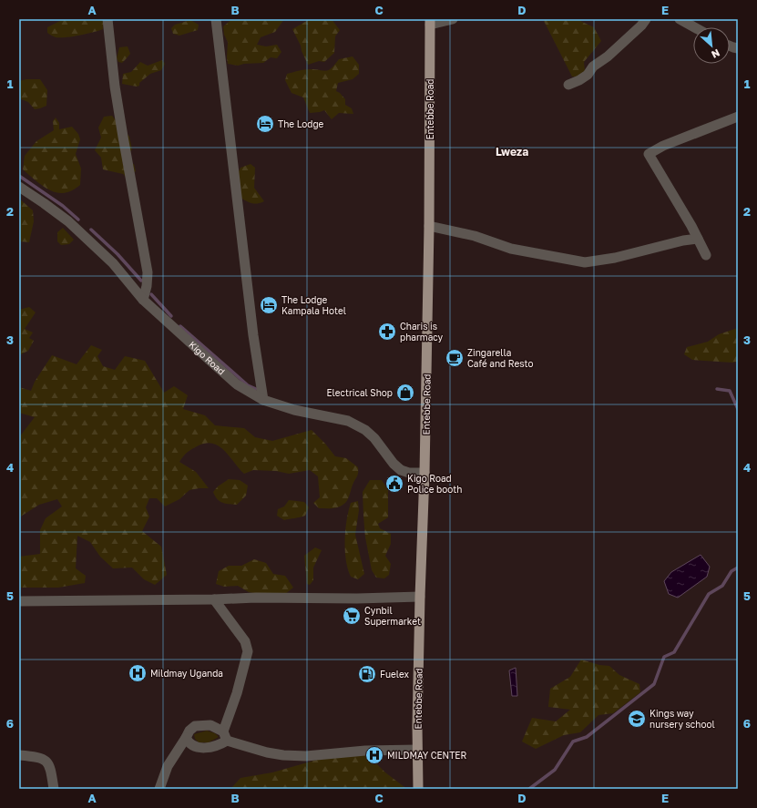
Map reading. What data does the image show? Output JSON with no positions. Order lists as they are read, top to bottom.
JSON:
{
  "streets": {
    "main road": ["Entebbe Road"],
    "street": ["Kigo Road"]
  },
  "crossings": [
    ["Entebbe Road", "Kigo Road"]
  ],
  "districts": ["Lweza"],
  "places": {
    "hotel": ["The Lodge", "The Lodge Kampala Hotel"],
    "pharmacy": ["Charis is pharmacy"],
    "cafe": ["Zingarella Café and Resto"],
    "shop": ["Electrical Shop"],
    "public building": ["Kigo Road Police booth"],
    "supermarket": ["Cynbil Supermarket"],
    "hospital": ["Mildmay Uganda", "MILDMAY CENTER"],
    "fuel station": ["Fuelex"],
    "school or university": ["Kings way nursery school"]
  },
  "north": "bottom right",
  "grid": {
    "columns": [
      "A",
      "B",
      "C",
      "D",
      "E"
    ],
    "rows": [
      "1",
      "2",
      "3",
      "4",
      "5",
      "6"
    ]
  }
}
